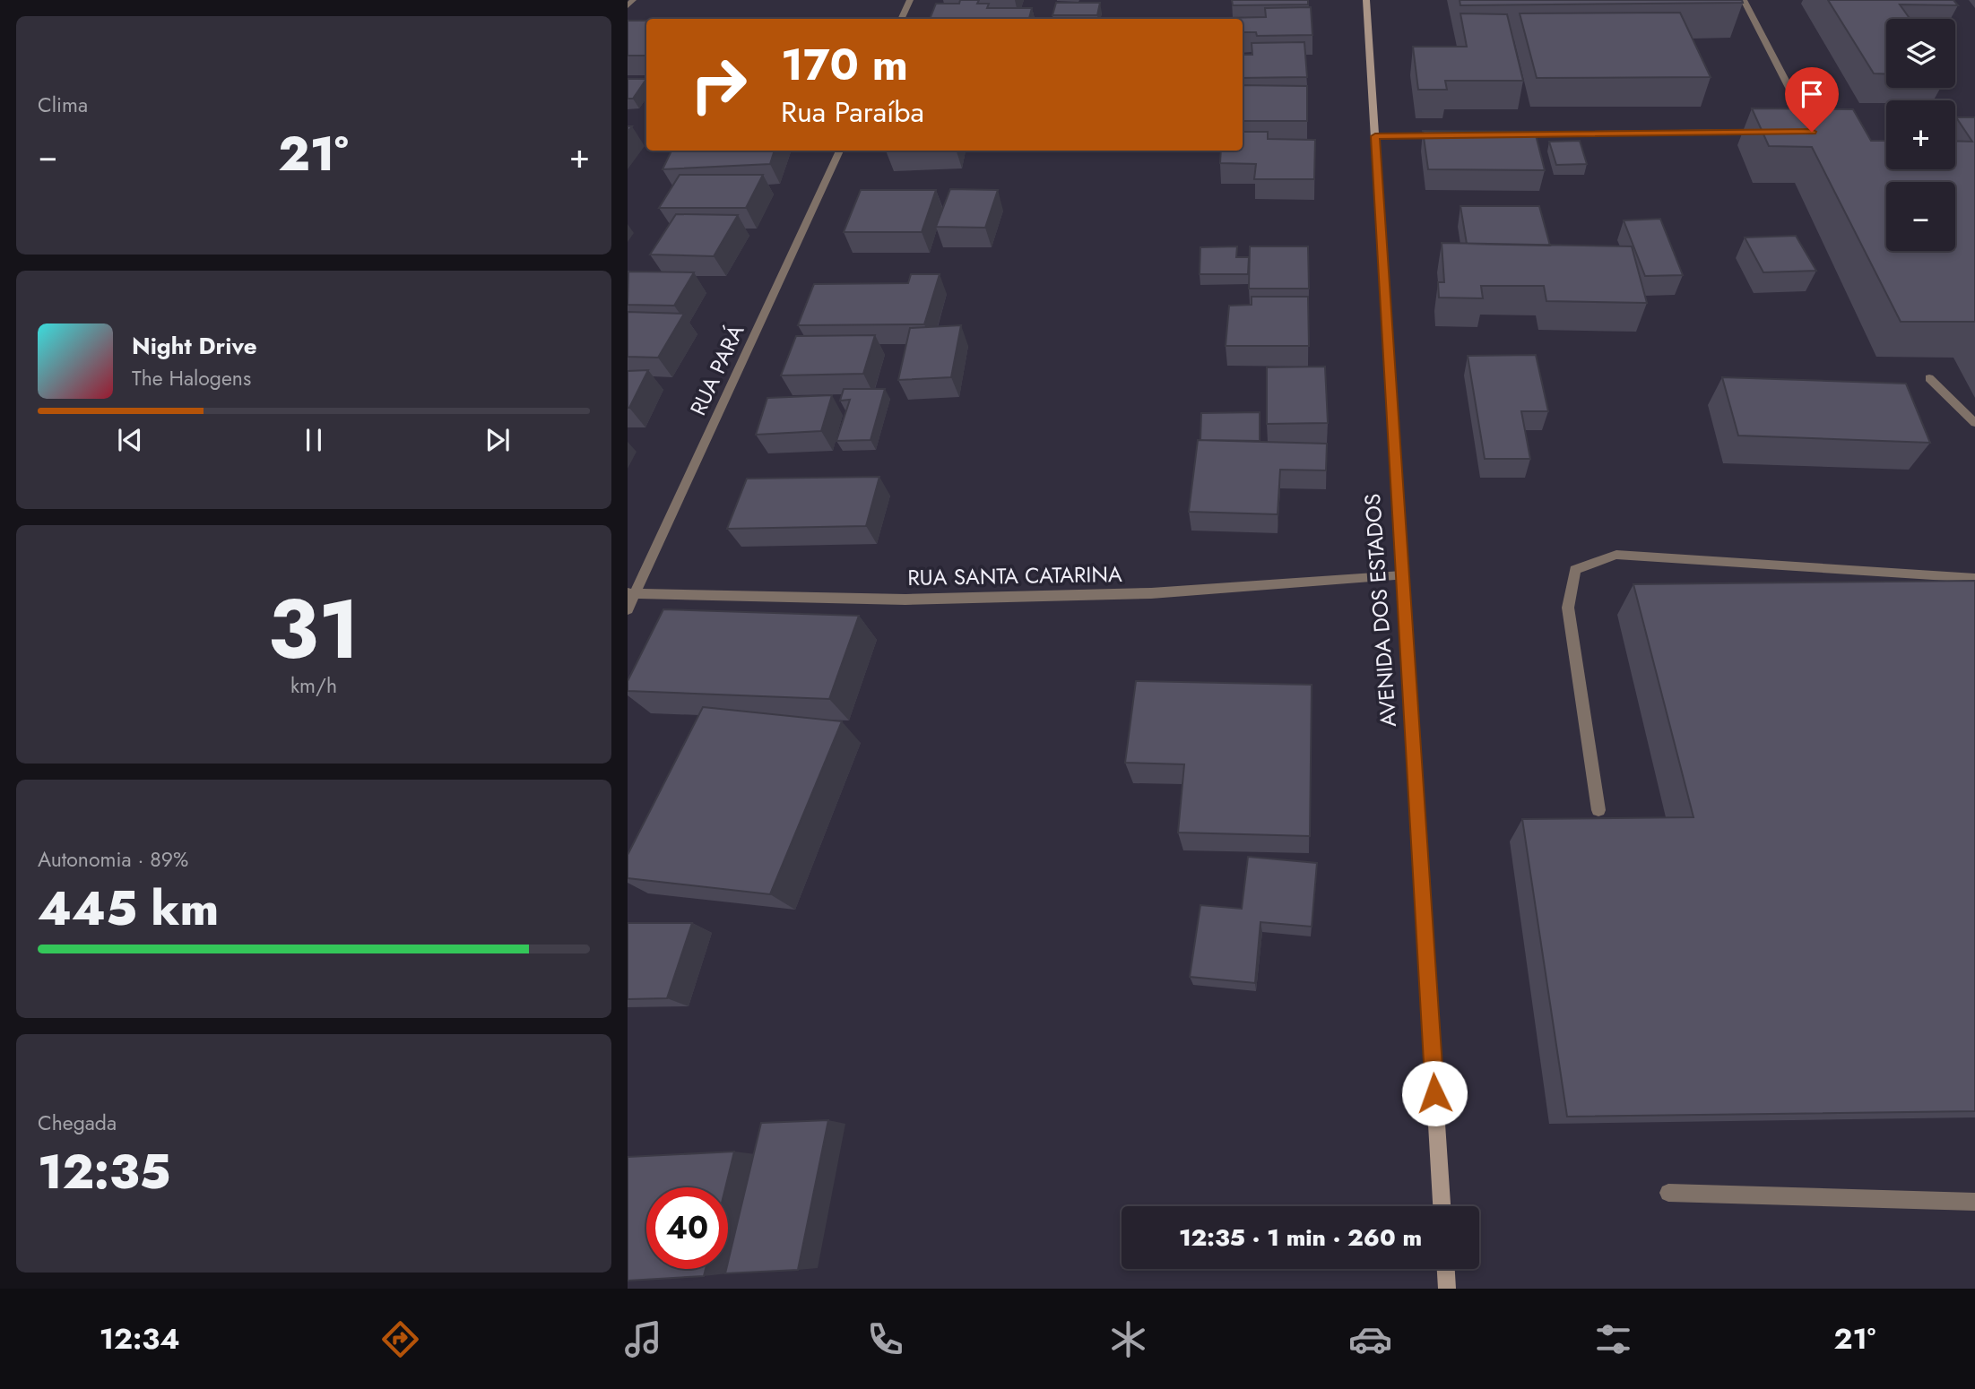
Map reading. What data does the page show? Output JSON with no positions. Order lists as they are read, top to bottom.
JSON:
{
  "streets": {
    "street": ["RUA PARÁ", "RUA SANTA CATARINA", "AVENIDA DOS ESTADOS"]
  },
  "crossings": [
    ["RUA PARÁ", "RUA SANTA CATARINA"],
    ["RUA SANTA CATARINA", "AVENIDA DOS ESTADOS"]
  ],
  "page": {
    "tile": [
      "Clima",
      ["31", "km/h"],
      ["Autonomia · 89%", "445 km"],
      ["Chegada", "12:35"]
    ],
    "map_buttons": ["+", "−"],
    "turn": ["170 m", "Rua Paraíba"],
    "heat": ["−", "21°", "+"],
    "song": ["Night Drive", "The Halogens"],
    "limit": "40",
    "trip": "12:35 · 1 min · 260 m",
    "tabs": ["12:34", "21°"]
  }
}
